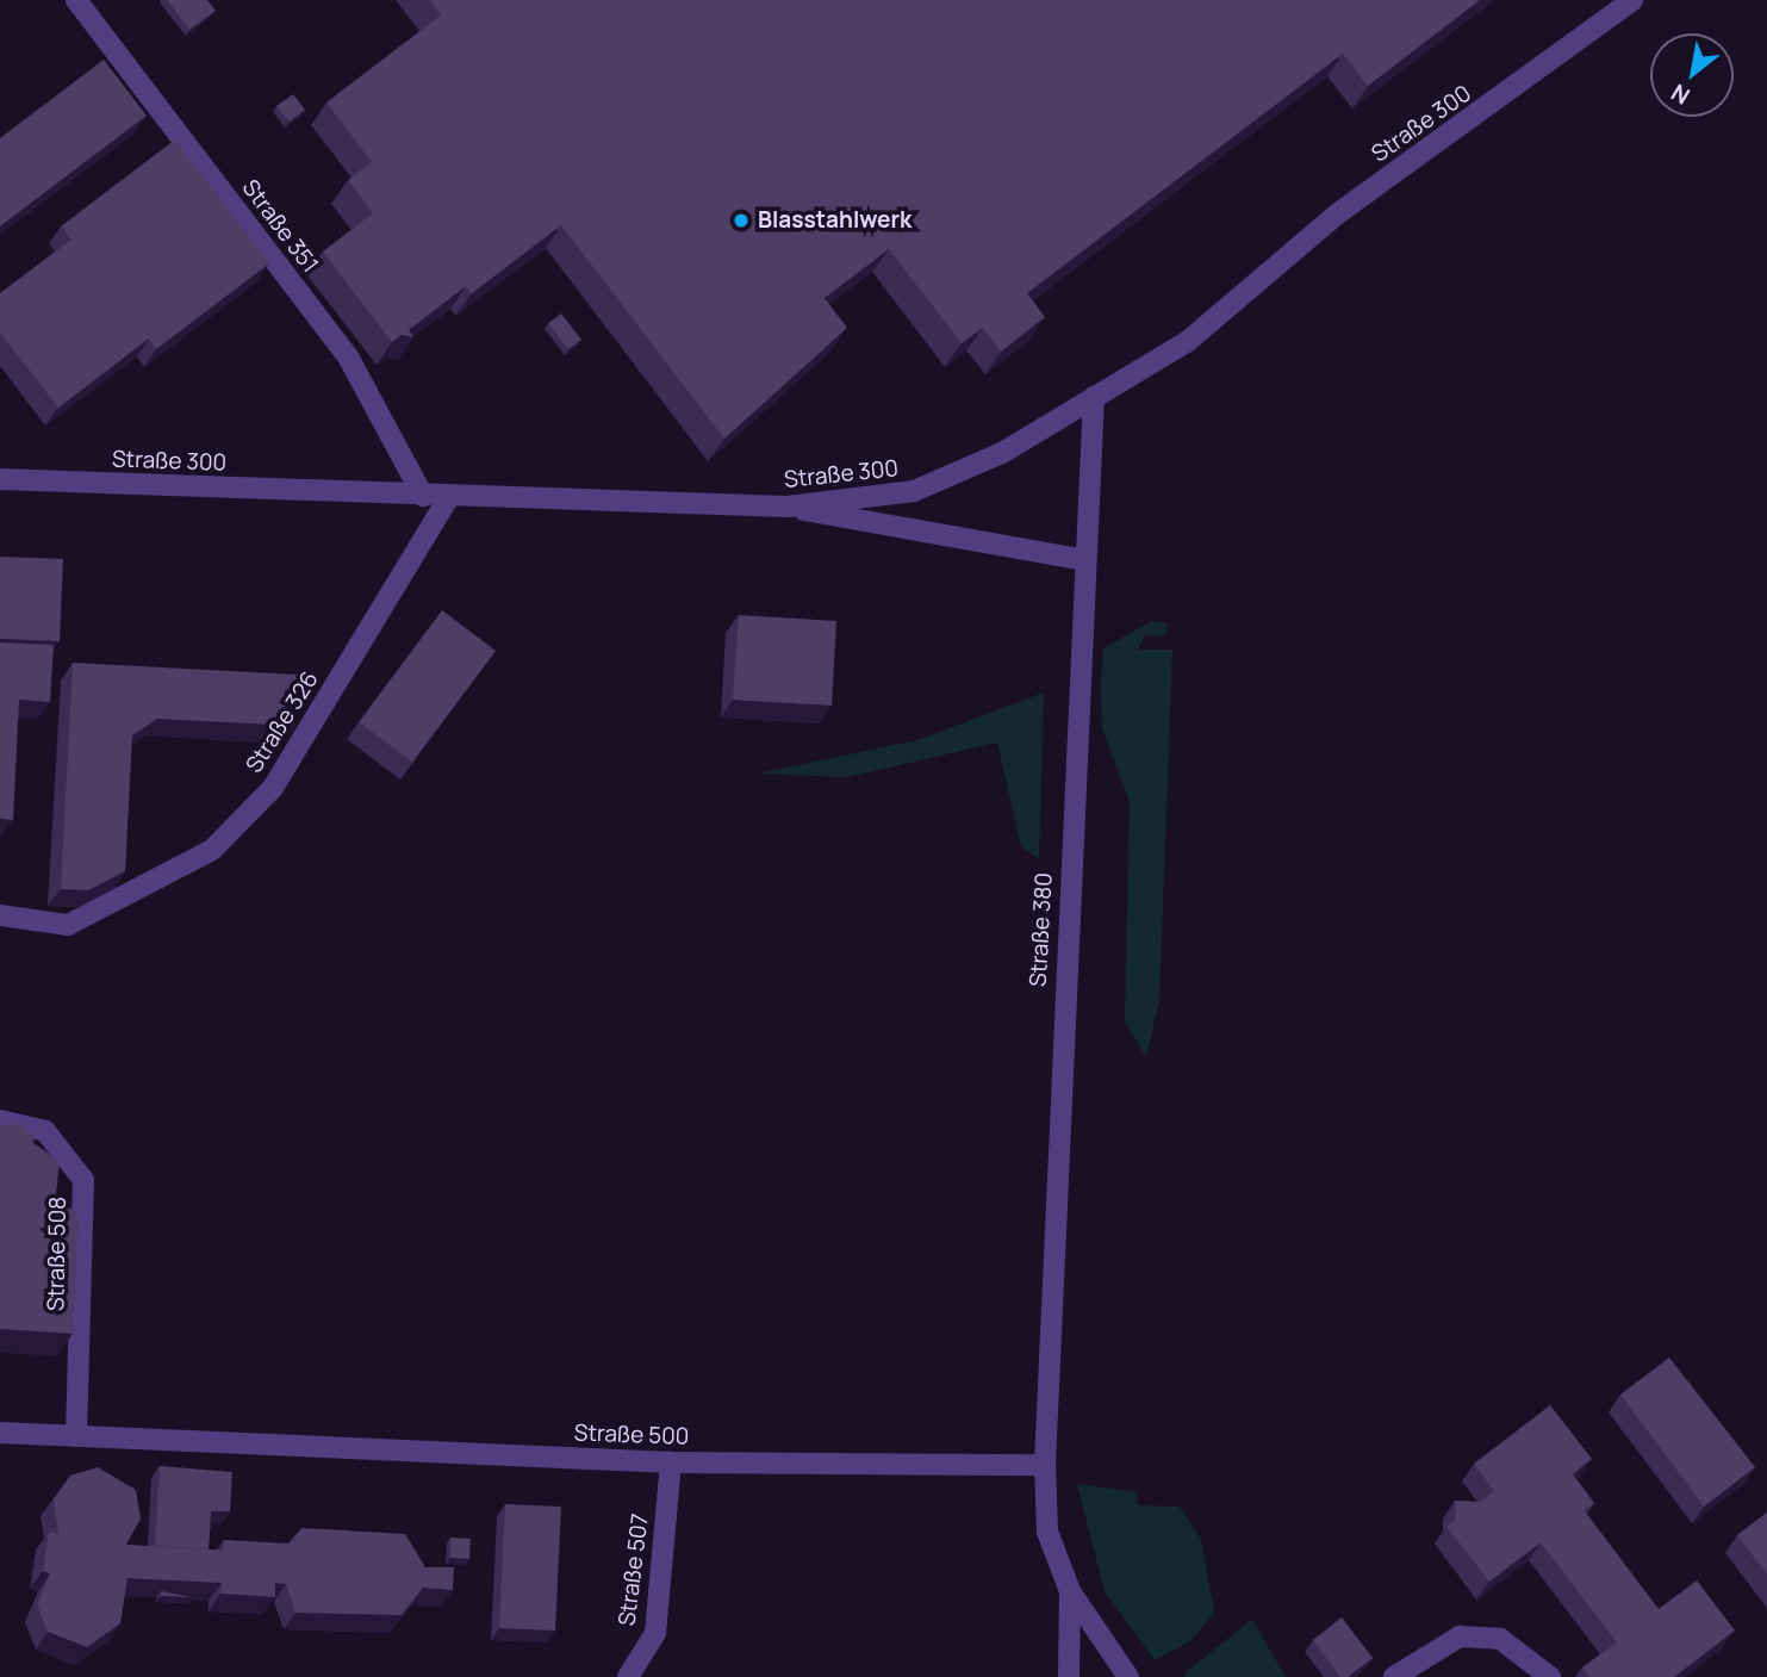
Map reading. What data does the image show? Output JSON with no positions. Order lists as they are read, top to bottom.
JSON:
{
  "streets": {
    "street": [
      "Straße 300",
      "Straße 351",
      "Straße 326",
      "Straße 380",
      "Straße 508",
      "Straße 500",
      "Straße 507"
    ]
  },
  "crossings": [
    ["Straße 300", "Straße 351"],
    ["Straße 300", "Straße 326"],
    ["Straße 300", "Straße 380"],
    ["Straße 380", "Straße 500"],
    ["Straße 508", "Straße 500"],
    ["Straße 500", "Straße 507"]
  ],
  "places": ["Blasstahlwerk"],
  "north": "bottom left"
}
